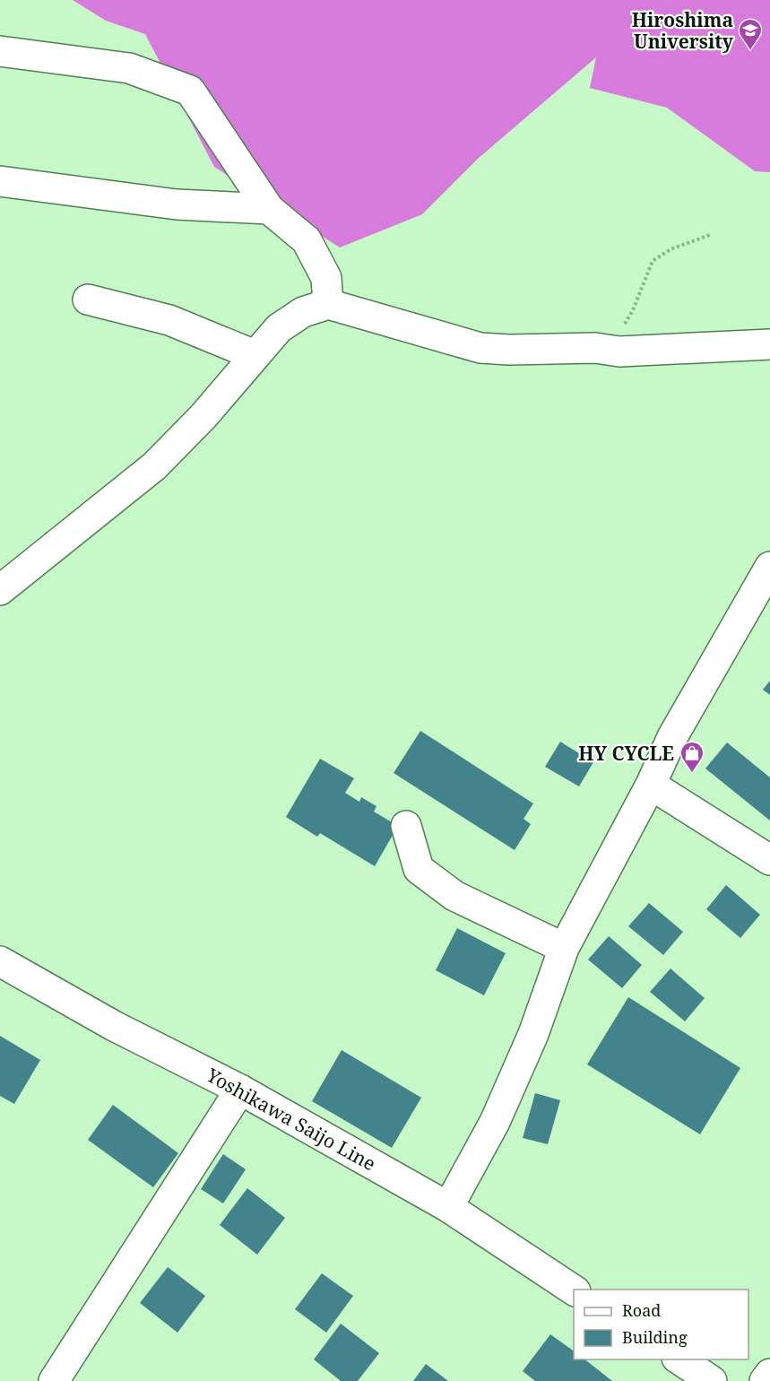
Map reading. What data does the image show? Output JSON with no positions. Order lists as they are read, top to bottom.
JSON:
{
  "streets": {
    "street": ["Yoshikawa Saijo Line"]
  },
  "places": {
    "school or university": ["Hiroshima University"],
    "shop": ["HY CYCLE"]
  },
  "legend": ["Road", "Building"]
}
